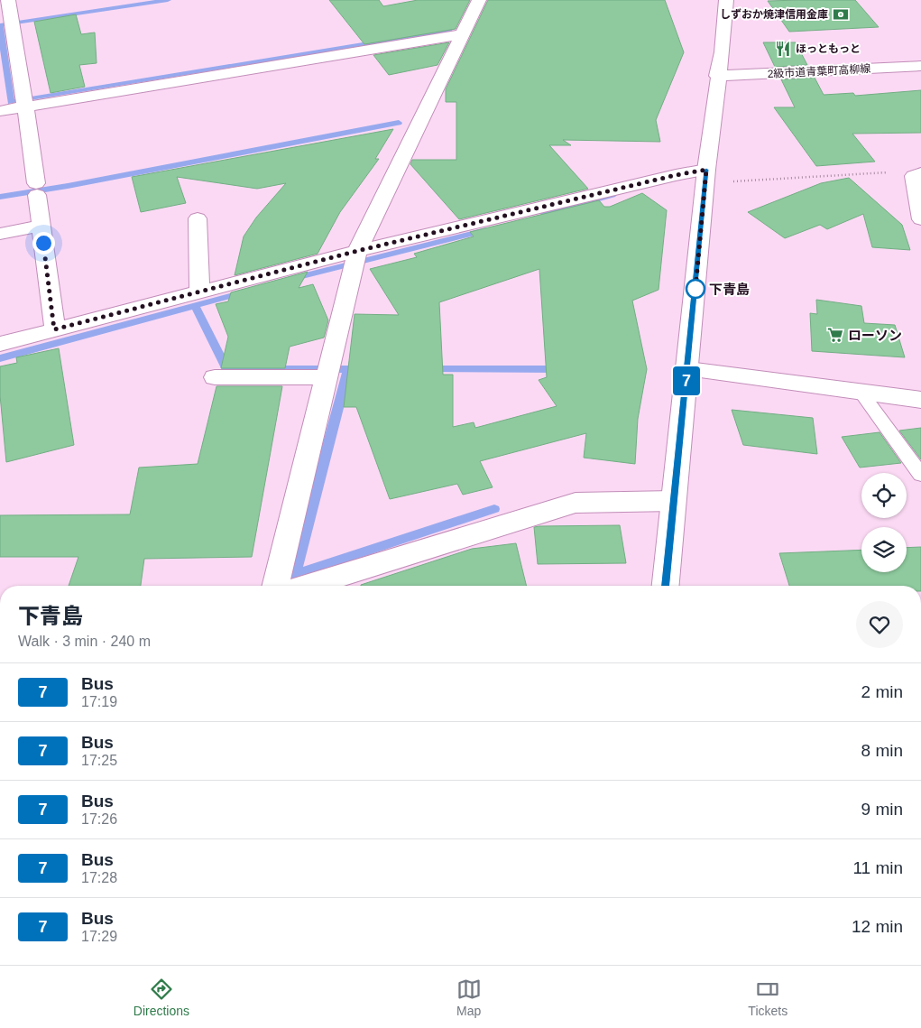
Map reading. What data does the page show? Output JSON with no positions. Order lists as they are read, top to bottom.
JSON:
{
  "streets": {
    "street": ["2級市道青葉町高柳線"]
  },
  "places": {
    "bank": ["しずおか焼津信用金庫"],
    "restaurant": ["ほっともっと"],
    "other": ["下青島"],
    "supermarket": ["ローソン"]
  },
  "lines": ["bus line 7"],
  "page": {
    "on_map": "7",
    "heading": ["下青島", "Walk · 3 min · 240 m"],
    "list": [
      {
        "mark": "7",
        "name": "Bus",
        "note": "17:19",
        "value": "2 min"
      },
      {
        "mark": "7",
        "name": "Bus",
        "note": "17:25",
        "value": "8 min"
      },
      {
        "mark": "7",
        "name": "Bus",
        "note": "17:26",
        "value": "9 min"
      },
      {
        "mark": "7",
        "name": "Bus",
        "note": "17:28",
        "value": "11 min"
      },
      {
        "mark": "7",
        "name": "Bus",
        "note": "17:29",
        "value": "12 min"
      }
    ],
    "tabs": ["Directions", "Map", "Tickets"]
  }
}
